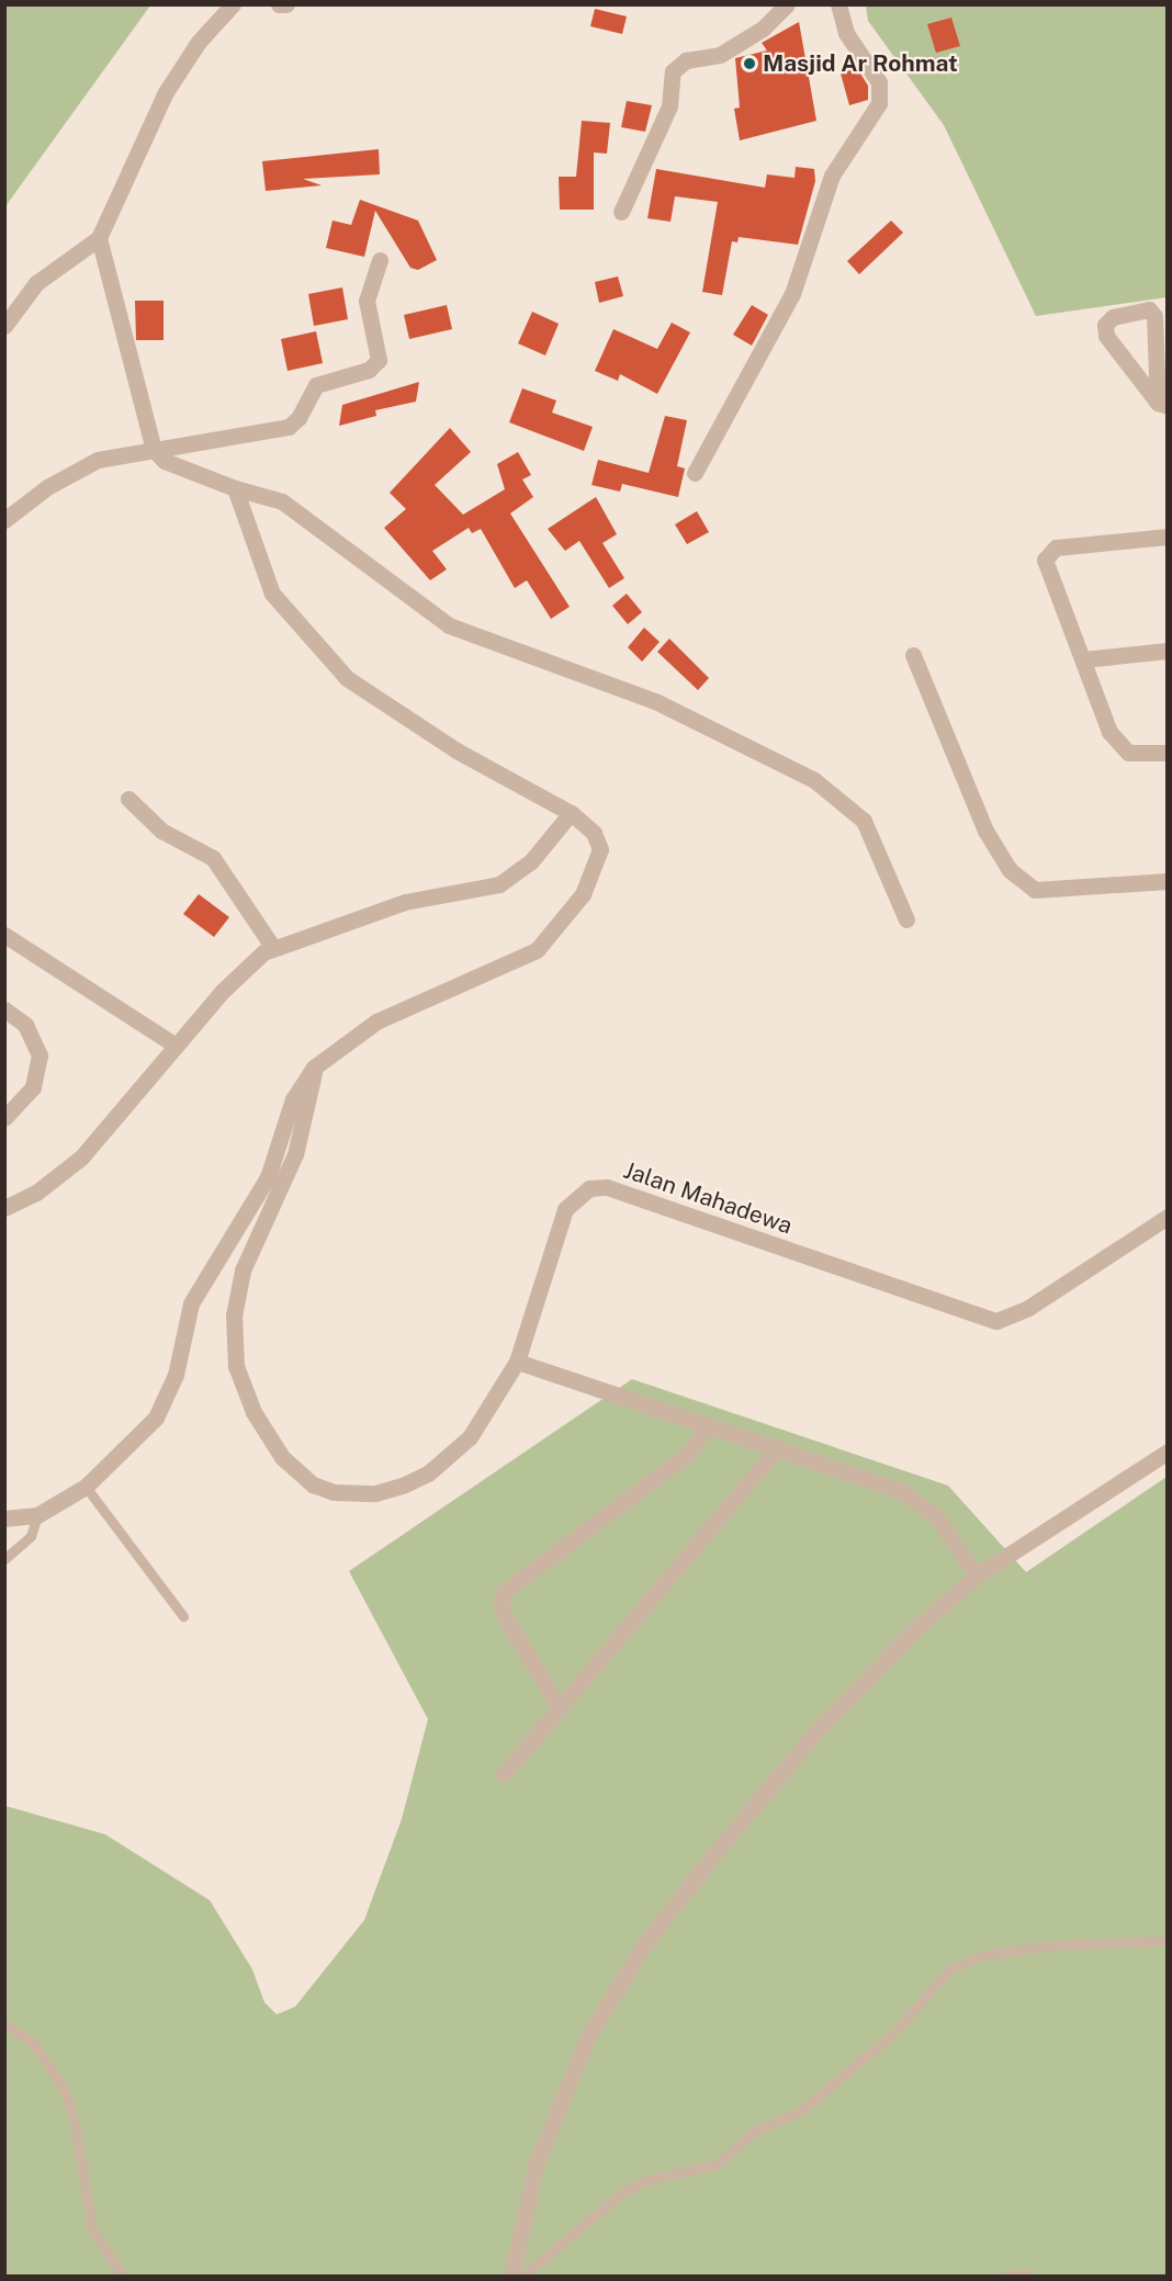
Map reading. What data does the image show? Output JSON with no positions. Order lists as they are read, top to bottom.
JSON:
{
  "streets": {
    "street": ["Jalan Mahadewa"]
  },
  "places": ["Masjid Ar Rohmat"]
}
